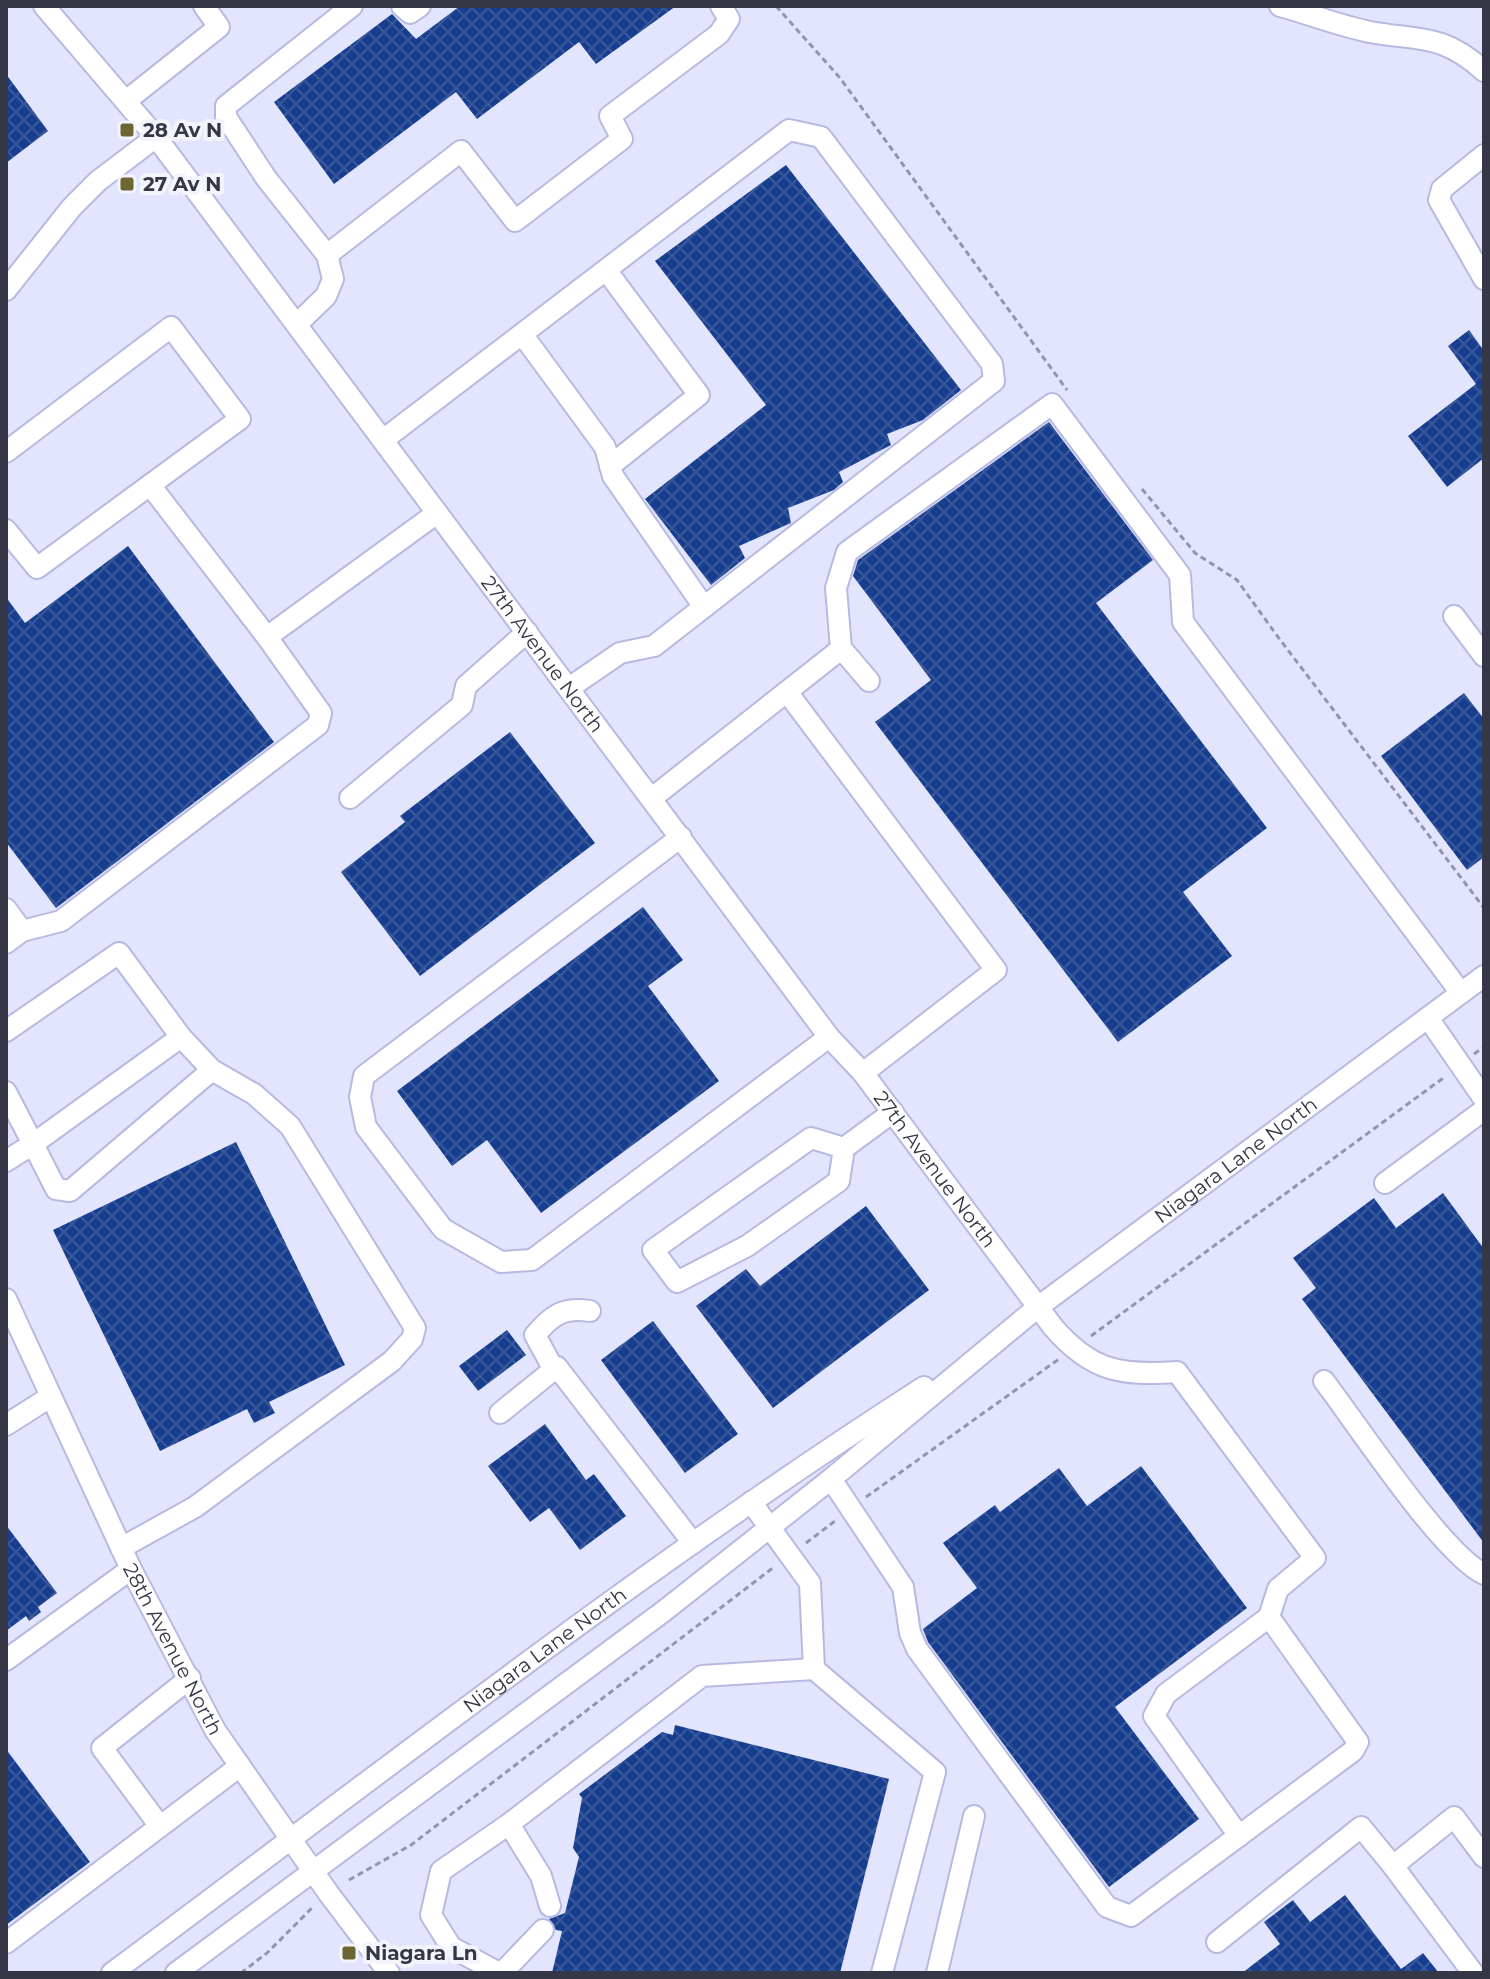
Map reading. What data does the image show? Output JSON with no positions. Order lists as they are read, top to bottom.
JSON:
{
  "streets": {
    "street": ["27th Avenue North", "Niagara Lane North", "28th Avenue North"]
  },
  "crossings": [
    ["27th Avenue North", "Niagara Lane North"],
    ["Niagara Lane North", "28th Avenue North"]
  ],
  "places": {
    "transit": ["28 Av N", "27 Av N", "Niagara Ln"]
  }
}
